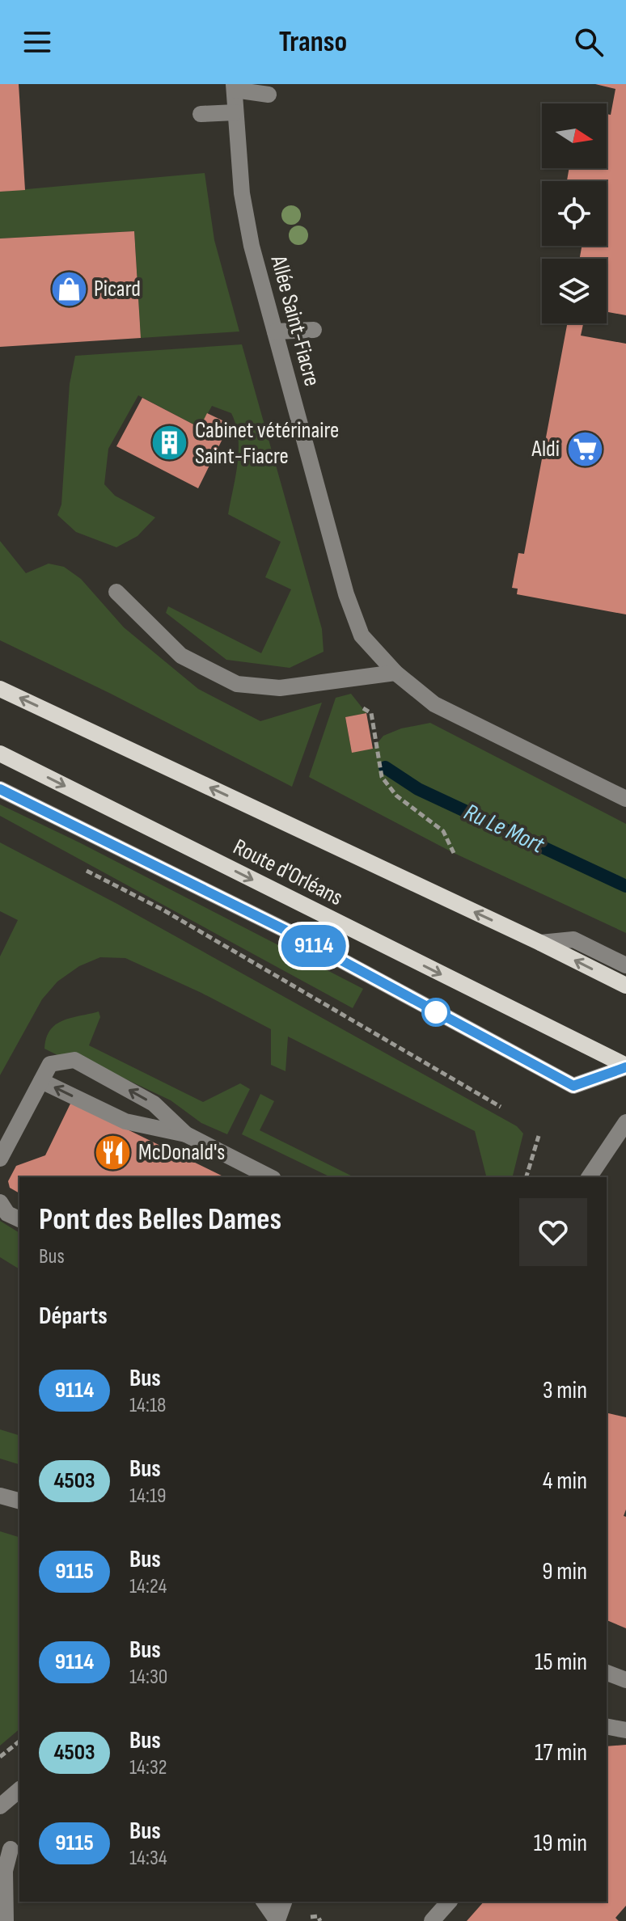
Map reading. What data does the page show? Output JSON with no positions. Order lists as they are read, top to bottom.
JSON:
{
  "streets": {
    "main road": ["Route d'Orléans"],
    "street": ["Allée Saint-Fiacre"]
  },
  "water": ["Ru Le Mort"],
  "places": {
    "shop": ["Picard"],
    "building": ["Cabinet vétérinaire Saint-Fiacre"],
    "supermarket": ["Aldi"],
    "restaurant": ["McDonald's"]
  },
  "lines": ["bus line 9114"],
  "north": "right",
  "page": {
    "header": "Transo",
    "on_map": "9114",
    "heading": [
      ["Pont des Belles Dames", "Bus"],
      "Départs"
    ],
    "list": [
      {
        "mark": "9114",
        "name": "Bus",
        "note": "14:18",
        "value": "3 min"
      },
      {
        "mark": "4503",
        "name": "Bus",
        "note": "14:19",
        "value": "4 min"
      },
      {
        "mark": "9115",
        "name": "Bus",
        "note": "14:24",
        "value": "9 min"
      },
      {
        "mark": "9114",
        "name": "Bus",
        "note": "14:30",
        "value": "15 min"
      },
      {
        "mark": "4503",
        "name": "Bus",
        "note": "14:32",
        "value": "17 min"
      },
      {
        "mark": "9115",
        "name": "Bus",
        "note": "14:34",
        "value": "19 min"
      }
    ]
  }
}
